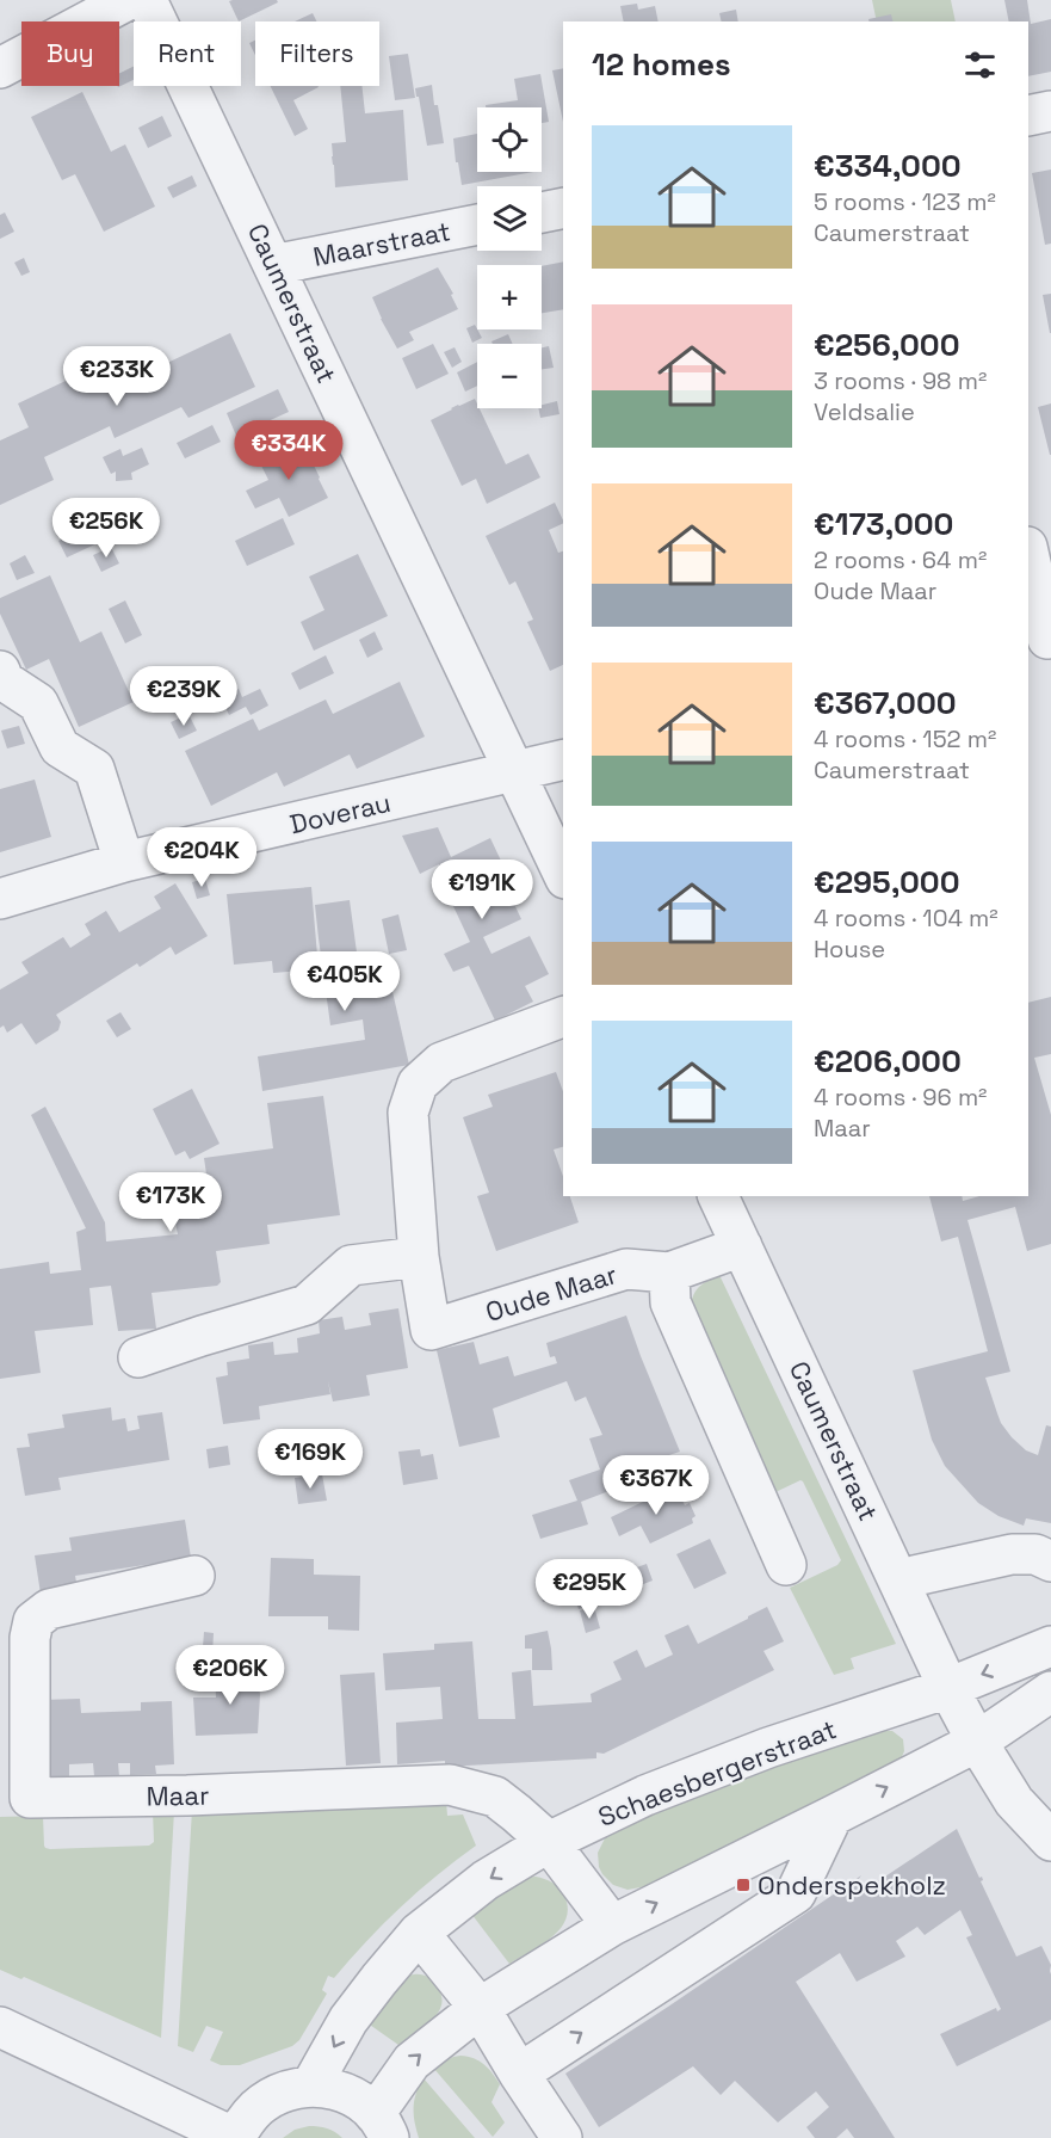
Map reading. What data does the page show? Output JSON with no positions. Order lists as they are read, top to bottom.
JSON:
{
  "streets": {
    "street": [
      "Maarstraat",
      "Caumerstraat",
      "Doverau",
      "Oude Maar",
      "Schaesbergerstraat",
      "Maar"
    ]
  },
  "crossings": [
    ["Maarstraat", "Caumerstraat"],
    ["Caumerstraat", "Doverau"],
    ["Caumerstraat", "Oude Maar"],
    ["Caumerstraat", "Schaesbergerstraat"],
    ["Schaesbergerstraat", "Maar"]
  ],
  "places": {
    "transit": ["Onderspekholz"]
  },
  "page": {
    "chip": ["Buy", "Rent", "Filters"],
    "heading": "12 homes",
    "map_buttons": ["+", "−"],
    "list": [
      {
        "name": "€334,000",
        "note": "5 rooms · 123 m² · Caumerstraat"
      },
      {
        "name": "€256,000",
        "note": "3 rooms · 98 m² · Veldsalie"
      },
      {
        "name": "€173,000",
        "note": "2 rooms · 64 m² · Oude Maar"
      },
      {
        "name": "€367,000",
        "note": "4 rooms · 152 m² · Caumerstraat"
      },
      {
        "name": "€295,000",
        "note": "4 rooms · 104 m² · House"
      },
      {
        "name": "€206,000",
        "note": "4 rooms · 96 m² · Maar"
      }
    ],
    "price": [
      "€233K",
      "€334K",
      "€256K",
      "€239K",
      "€204K",
      "€191K",
      "€405K",
      "€173K",
      "€169K",
      "€367K",
      "€295K",
      "€206K"
    ]
  }
}
